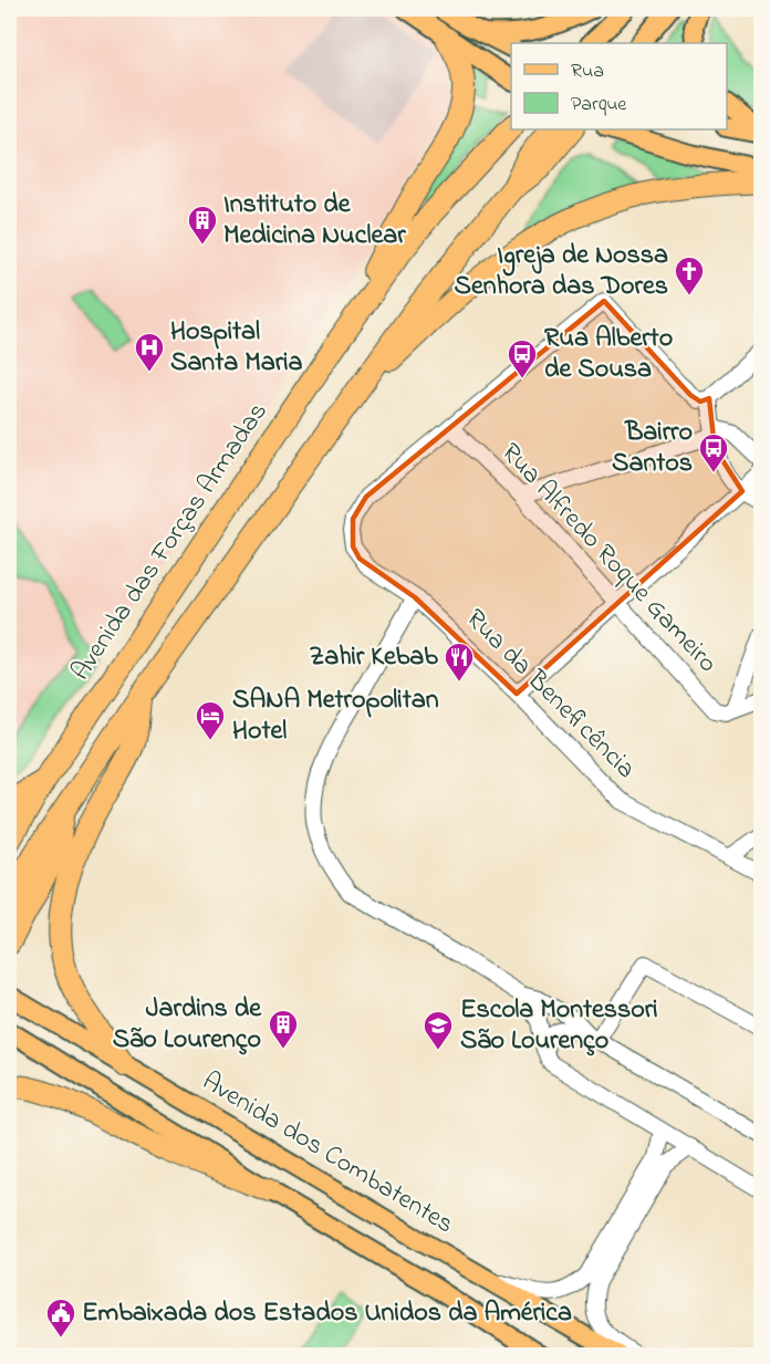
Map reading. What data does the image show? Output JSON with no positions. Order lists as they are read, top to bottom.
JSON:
{
  "streets": {
    "highway": ["Avenida das Forças Armadas"],
    "main road": ["Avenida dos Combatentes"],
    "street": ["Rua Alfredo Roque Gameiro", "Rua da Beneficência"]
  },
  "places": {
    "building": ["Instituto de Medicina Nuclear", "Jardins de São Lourenço"],
    "church": ["Igreja de Nossa Senhora das Dores"],
    "hospital": ["Hospital Santa Maria"],
    "bus stop": ["Rua Alberto de Sousa", "Bairro Santos"],
    "restaurant": ["Zahir Kebab"],
    "hotel": ["SANA Metropolitan Hotel"],
    "school or university": ["Escola Montessori São Lourenço"],
    "public building": ["Embaixada dos Estados Unidos da América"]
  },
  "legend": ["Rua", "Parque"]
}
